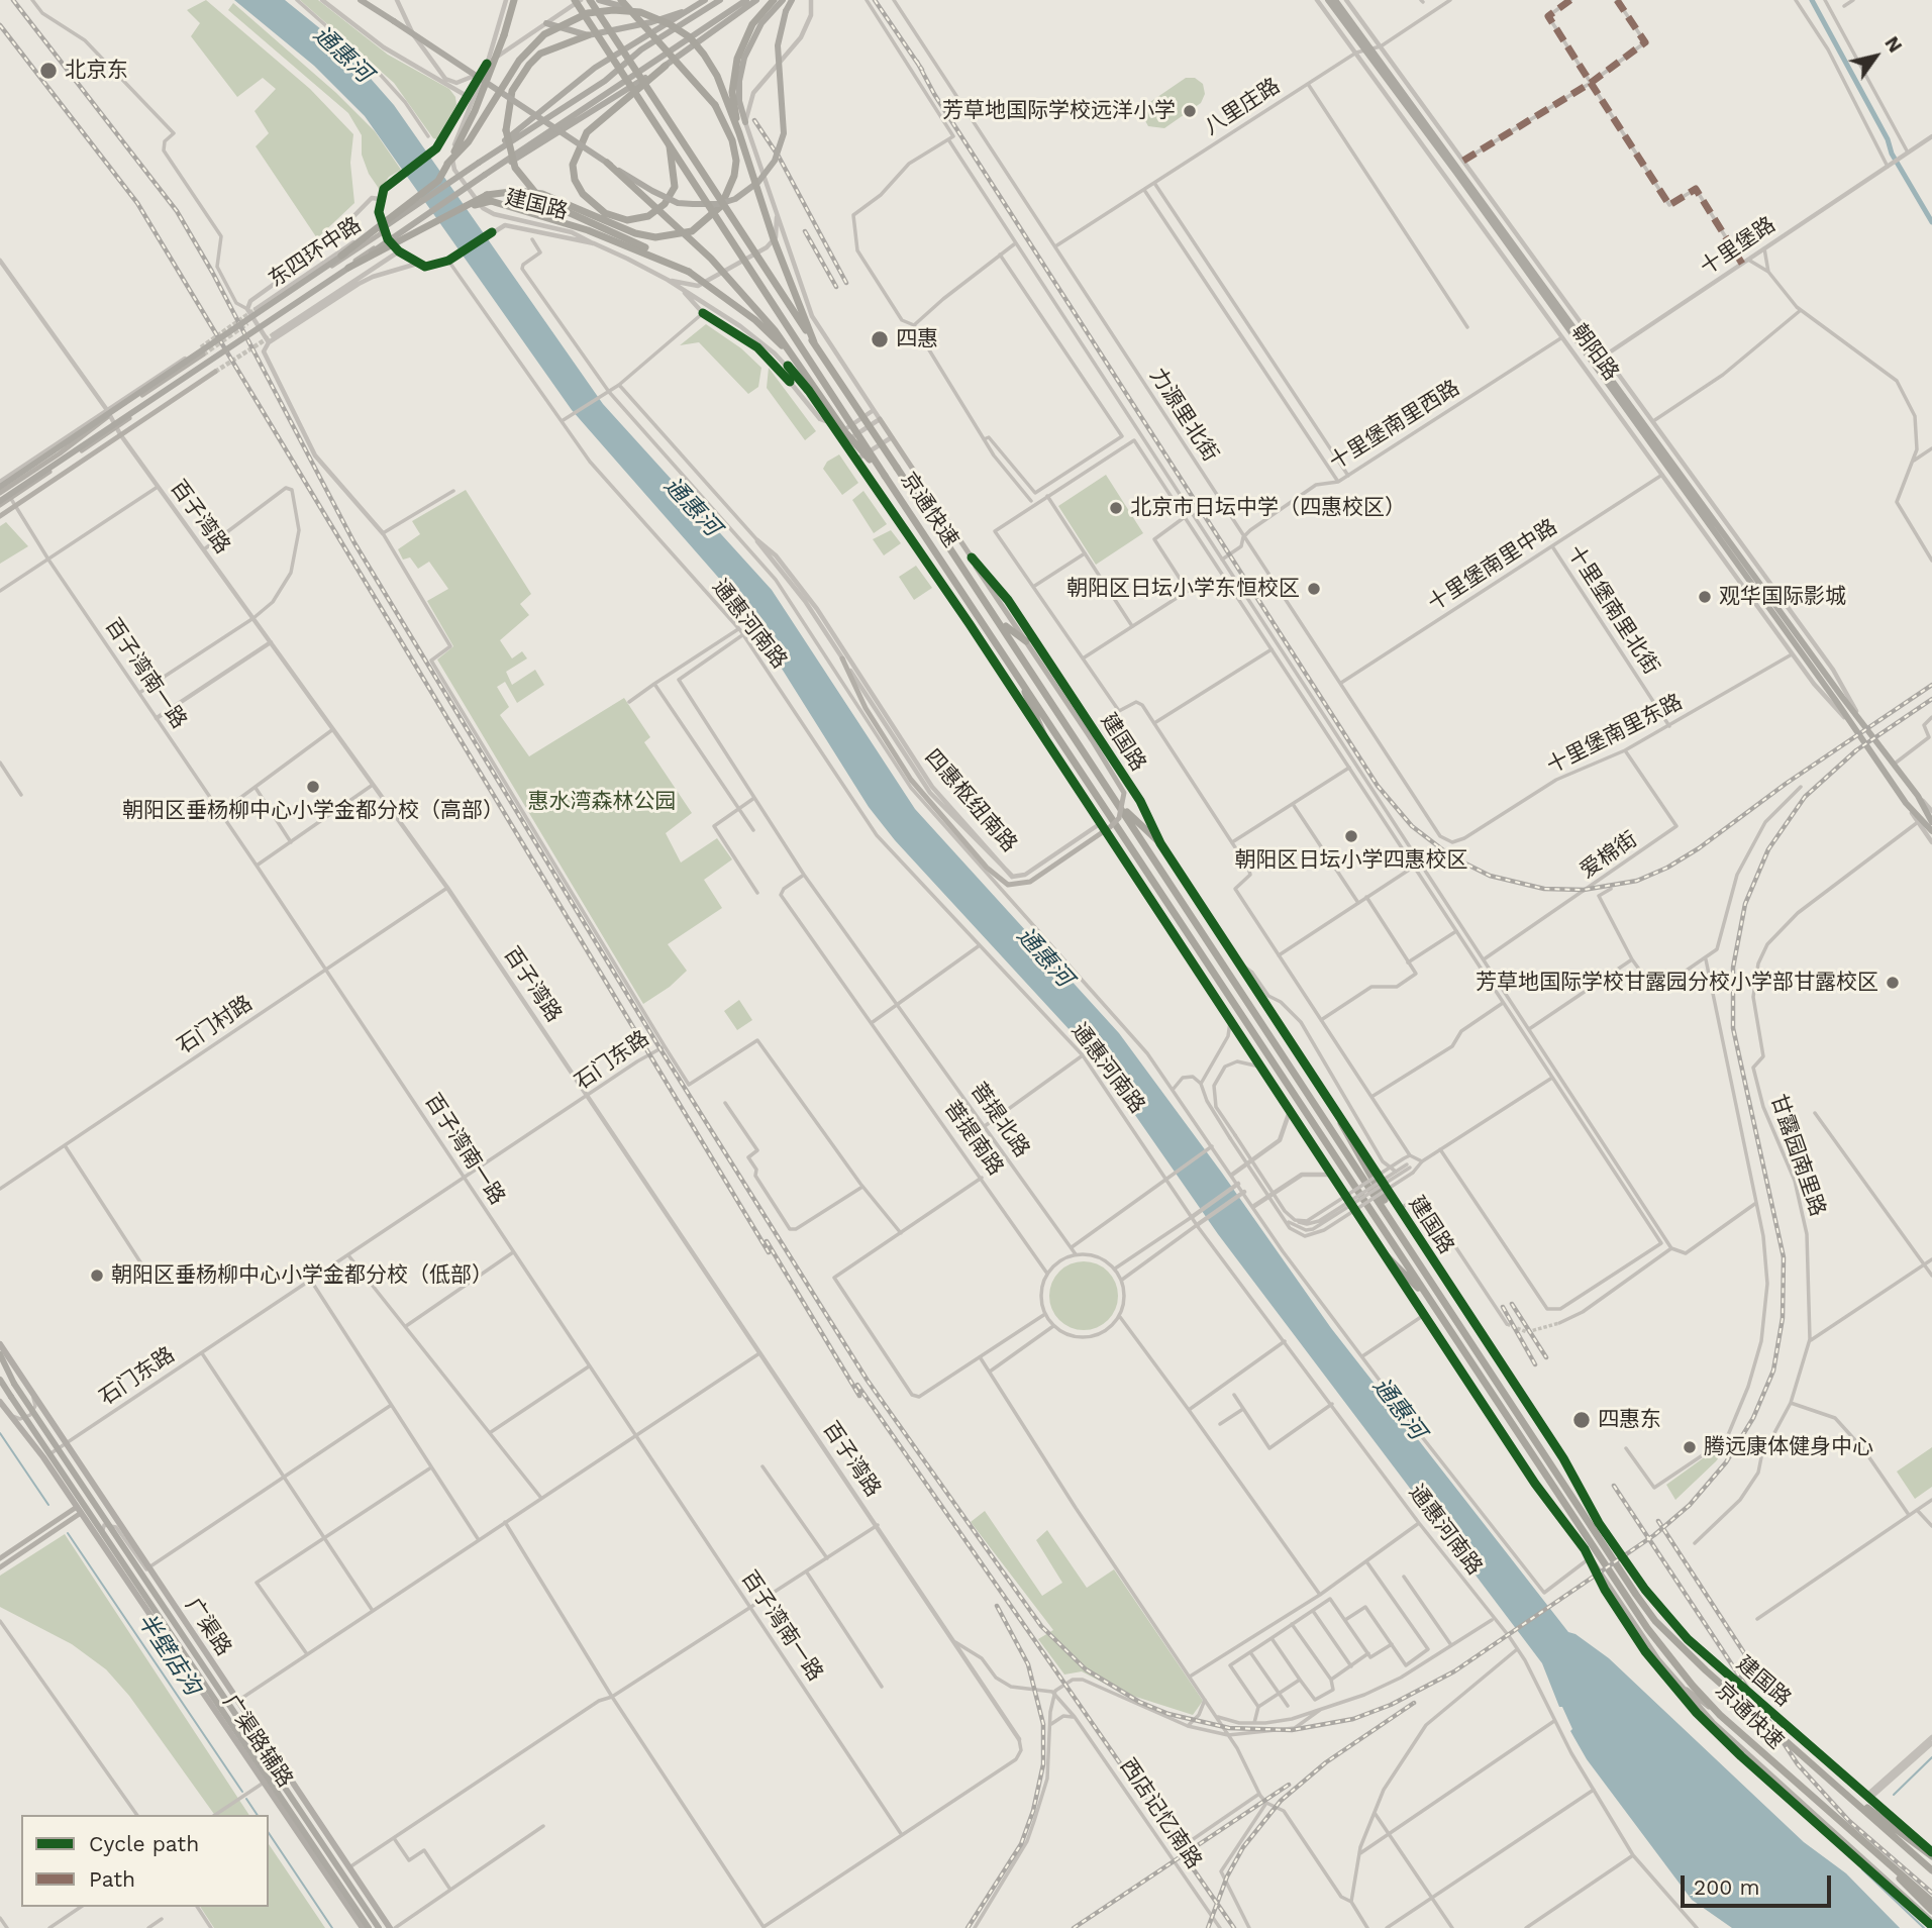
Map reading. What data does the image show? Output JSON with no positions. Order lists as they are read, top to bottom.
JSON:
{
  "streets": {
    "highway": [
      "东四环中路",
      "朝阳路",
      "京通快速",
      "广渠路"
    ],
    "main road": ["建国路", "广渠路辅路"],
    "street": [
      "八里庄路",
      "十里堡路",
      "力源里北街",
      "十里堡南里西路",
      "百子湾路",
      "十里堡南里中路",
      "十里堡南里北街",
      "通惠河南路",
      "百子湾南一路",
      "十里堡南里东路",
      "四惠枢纽南路",
      "爱棉街",
      "石门村路",
      "石门东路",
      "菩提北路",
      "菩提南路",
      "甘露园南里路",
      "西店记忆南路"
    ]
  },
  "crossings": [
    ["八里庄路", "朝阳路"],
    ["八里庄路", "力源里北街"],
    ["十里堡路", "朝阳路"],
    ["东四环中路", "百子湾路"],
    ["东四环中路", "百子湾南一路"],
    ["朝阳路", "十里堡南里西路"],
    ["朝阳路", "十里堡南里中路"],
    ["朝阳路", "十里堡南里东路"],
    ["朝阳路", "甘露园南里路"],
    ["力源里北街", "十里堡南里西路"],
    ["力源里北街", "十里堡南里中路"],
    ["力源里北街", "十里堡南里东路"],
    ["百子湾路", "石门村路"],
    ["百子湾路", "石门东路"],
    ["十里堡南里中路", "十里堡南里北街"],
    ["十里堡南里北街", "十里堡南里东路"],
    ["通惠河南路", "菩提北路"],
    ["百子湾南一路", "石门村路"],
    ["百子湾南一路", "石门东路"],
    ["十里堡南里东路", "爱棉街"],
    ["石门东路", "广渠路"],
    ["石门东路", "广渠路辅路"],
    ["菩提北路", "菩提南路"]
  ],
  "water": ["通惠河", "半壁店沟"],
  "parks": ["惠水湾森林公园"],
  "places": [
    "北京东",
    "芳草地国际学校远洋小学",
    "四惠",
    "北京市日坛中学（四惠校区）",
    "朝阳区日坛小学东恒校区",
    "观华国际影城",
    "朝阳区垂杨柳中心小学金都分校（高部）",
    "朝阳区日坛小学四惠校区",
    "芳草地国际学校甘露园分校小学部甘露校区",
    "朝阳区垂杨柳中心小学金都分校（低部）",
    "四惠东",
    "腾远康体健身中心"
  ],
  "legend": ["Cycle path", "Path"],
  "scale_bar": "200 m",
  "north": "top right"
}
